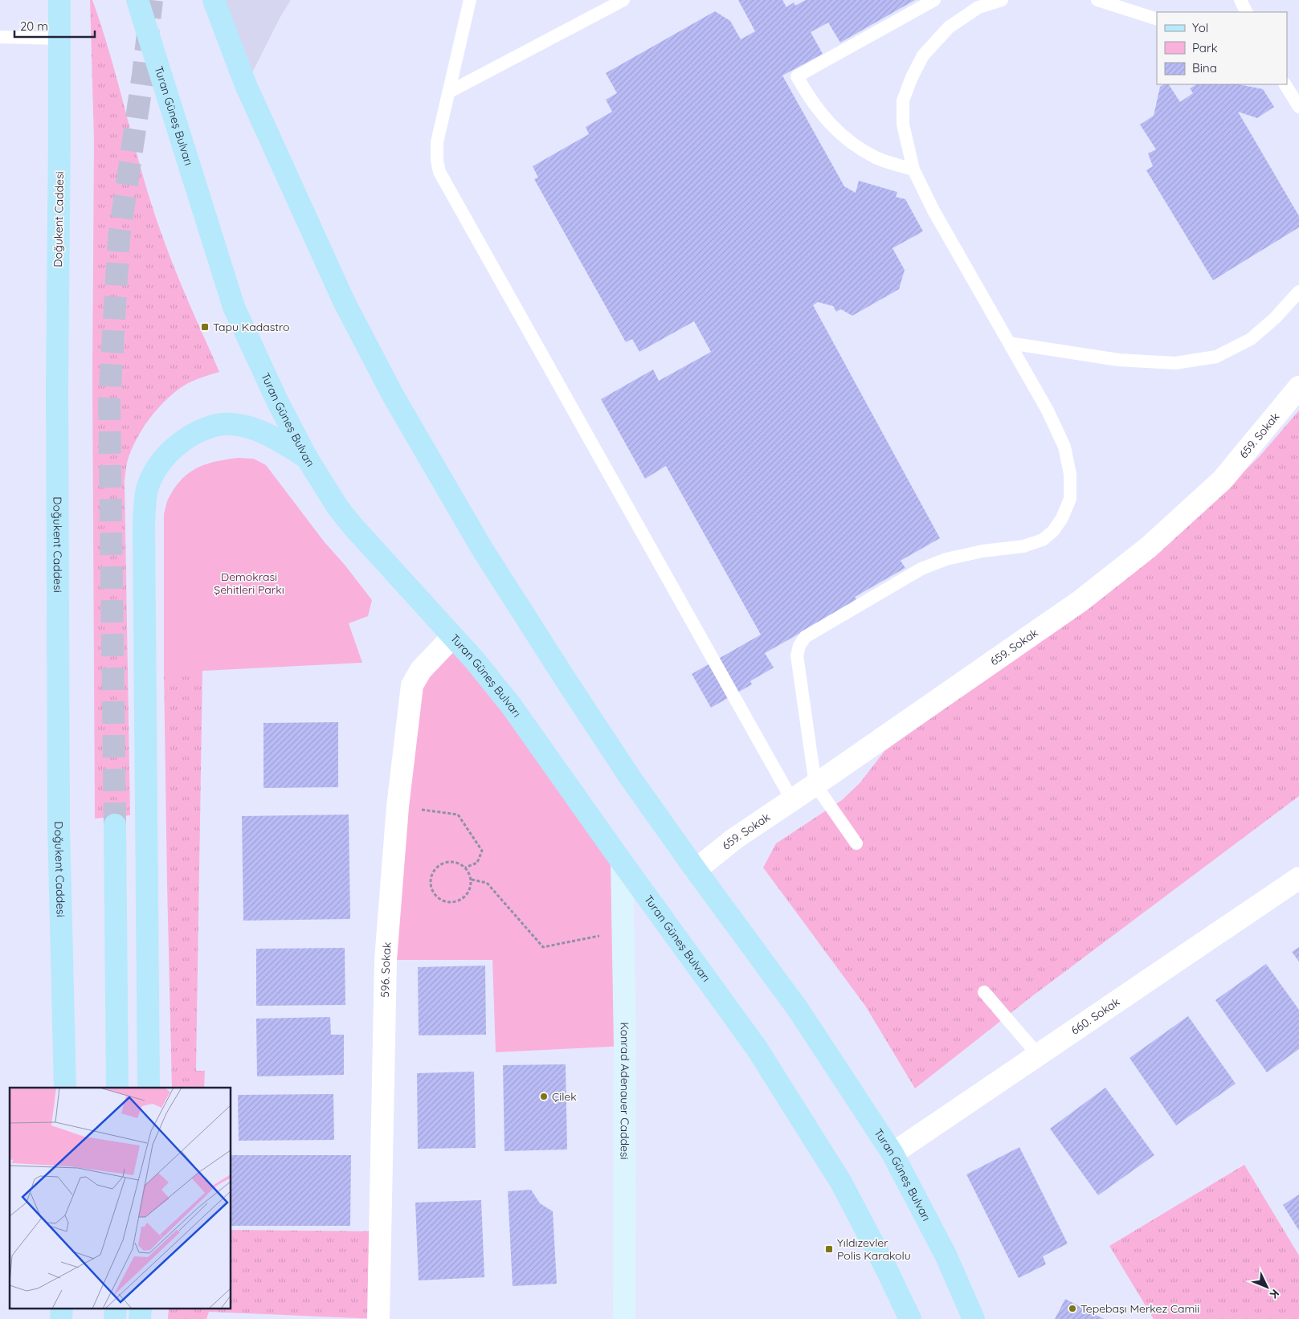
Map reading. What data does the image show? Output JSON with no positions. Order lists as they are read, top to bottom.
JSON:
{
  "streets": {
    "main road": ["Turan Güneş Bulvarı", "Doğukent Caddesi", "Konrad Adenauer Caddesi"],
    "street": ["659. Sokak", "596. Sokak", "660. Sokak"]
  },
  "crossings": [
    ["Turan Güneş Bulvarı", "659. Sokak"],
    ["Turan Güneş Bulvarı", "596. Sokak"],
    ["Turan Güneş Bulvarı", "660. Sokak"],
    ["Turan Güneş Bulvarı", "Konrad Adenauer Caddesi"]
  ],
  "parks": ["Demokrasi Şehitleri Parkı"],
  "places": {
    "transit": ["Tapu Kadastro", "Yıldızevler Polis Karakolu"],
    "other": ["Çilek", "Tepebaşı Merkez Camii"]
  },
  "legend": ["Yol", "Park", "Bina"],
  "scale_bar": "20 m",
  "north": "bottom right"
}
